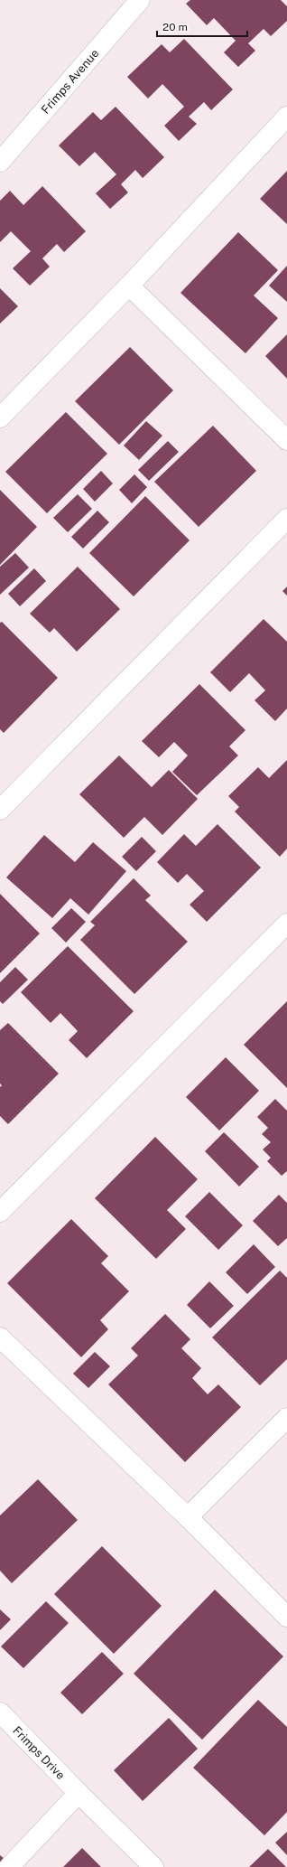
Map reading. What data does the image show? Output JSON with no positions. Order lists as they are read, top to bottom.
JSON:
{
  "streets": {
    "street": ["Frimps Avenue", "Frimps Drive"]
  },
  "scale_bar": "20 m"
}
